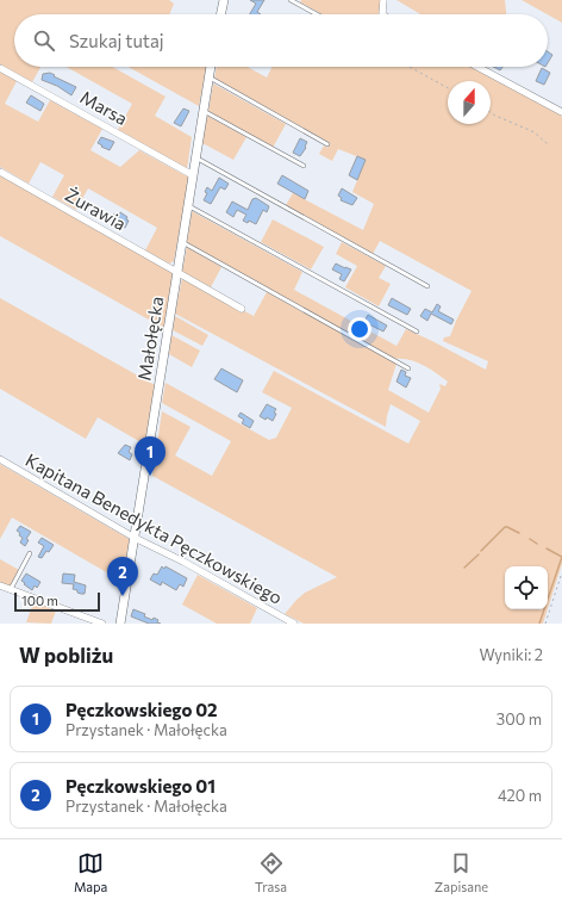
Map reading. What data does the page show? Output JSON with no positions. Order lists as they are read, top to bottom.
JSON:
{
  "streets": {
    "street": [
      "Marsa",
      "Żurawia",
      "Małołęcka",
      "Kapitana Benedykta Pęczkowskiego"
    ]
  },
  "crossings": [
    ["Marsa", "Małołęcka"],
    ["Żurawia", "Małołęcka"],
    ["Małołęcka", "Kapitana Benedykta Pęczkowskiego"]
  ],
  "scale_bar": "100 m",
  "north": "top",
  "page": {
    "search": "Szukaj tutaj",
    "pins": ["1", "2"],
    "scale": "100 m",
    "heading": ["W pobliżu", "Wyniki: 2"],
    "list": [
      {
        "mark": "1",
        "name": "Pęczkowskiego 02",
        "note": "Przystanek · Małołęcka",
        "value": "300 m"
      },
      {
        "mark": "2",
        "name": "Pęczkowskiego 01",
        "note": "Przystanek · Małołęcka",
        "value": "420 m"
      }
    ],
    "nav": ["Mapa", "Trasa", "Zapisane"]
  }
}
